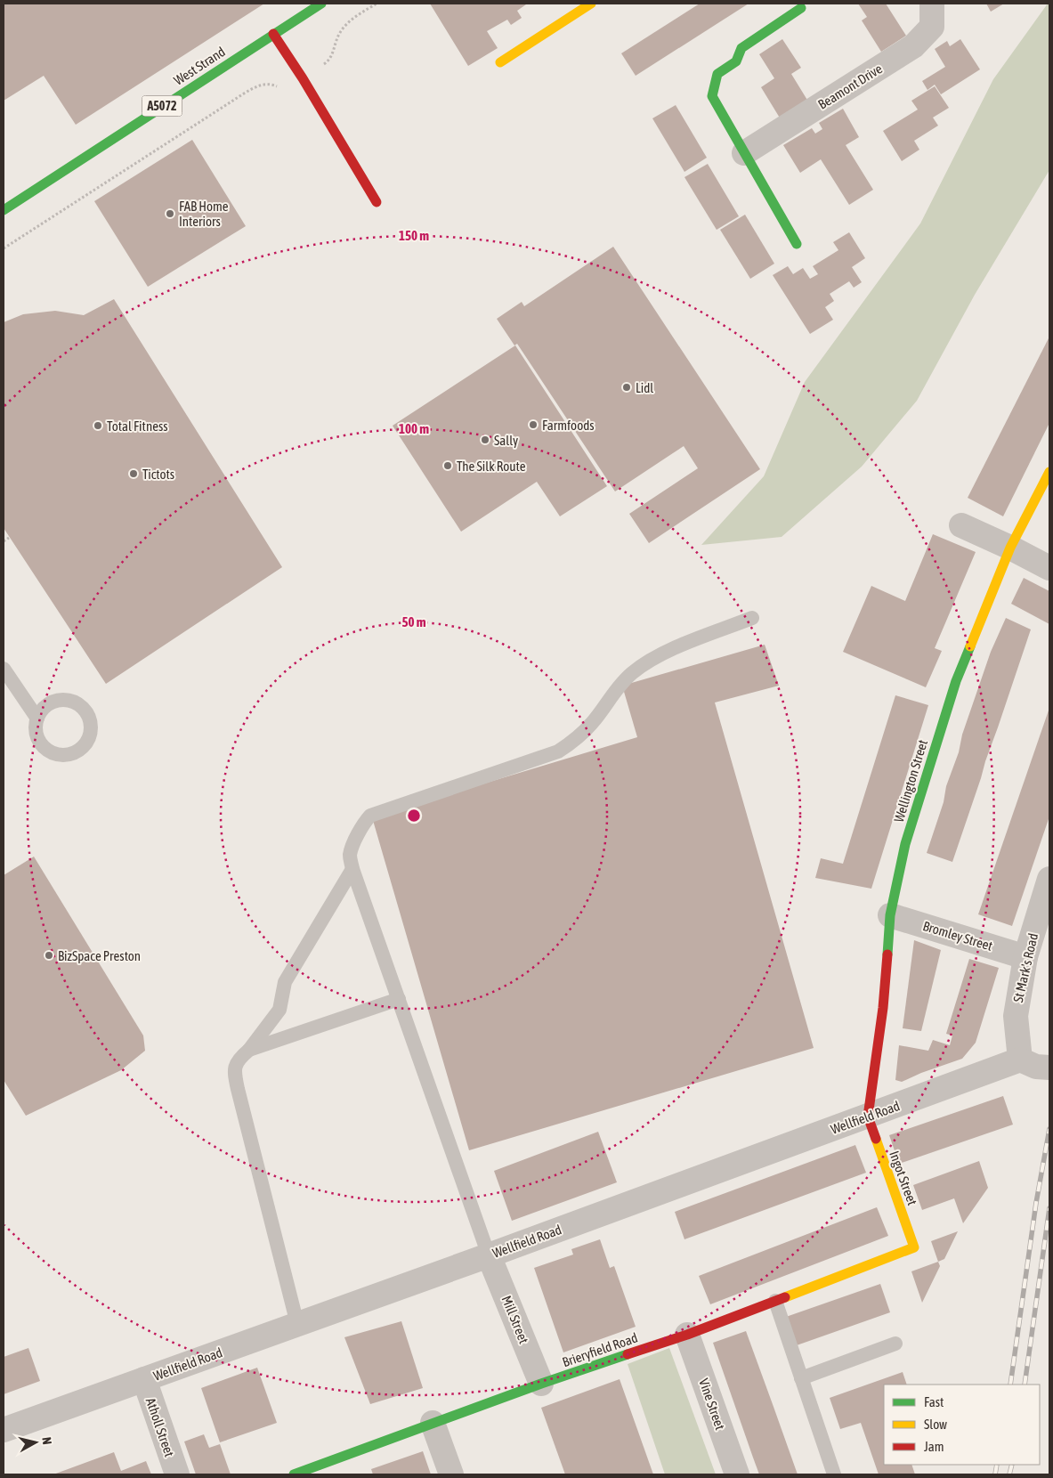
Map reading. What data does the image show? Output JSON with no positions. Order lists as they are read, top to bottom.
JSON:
{
  "streets": {
    "main road": [
      "West Strand",
      "A5072",
      "Wellington Street",
      "Ingot Street",
      "Brieryfield Road"
    ],
    "street": [
      "Beamont Drive",
      "Bromley Street",
      "St Mark's Road",
      "Wellfield Road",
      "Mill Street",
      "Vine Street",
      "Atholl Street"
    ]
  },
  "crossings": [
    ["Wellington Street", "Bromley Street"],
    ["Wellington Street", "Wellfield Road"],
    ["Wellington Street", "Ingot Street"],
    ["Bromley Street", "St Mark's Road"],
    ["St Mark's Road", "Wellfield Road"],
    ["Wellfield Road", "Ingot Street"],
    ["Wellfield Road", "Mill Street"],
    ["Wellfield Road", "Atholl Street"],
    ["Ingot Street", "Brieryfield Road"],
    ["Mill Street", "Brieryfield Road"],
    ["Brieryfield Road", "Vine Street"]
  ],
  "places": [
    "FAB Home Interiors",
    "Lidl",
    "Farmfoods",
    "Total Fitness",
    "Sally",
    "The Silk Route",
    "Tictots",
    "BizSpace Preston"
  ],
  "legend": ["Fast", "Slow", "Jam"],
  "north": "right",
  "rings": ["150 m", "100 m", "50 m"]
}
